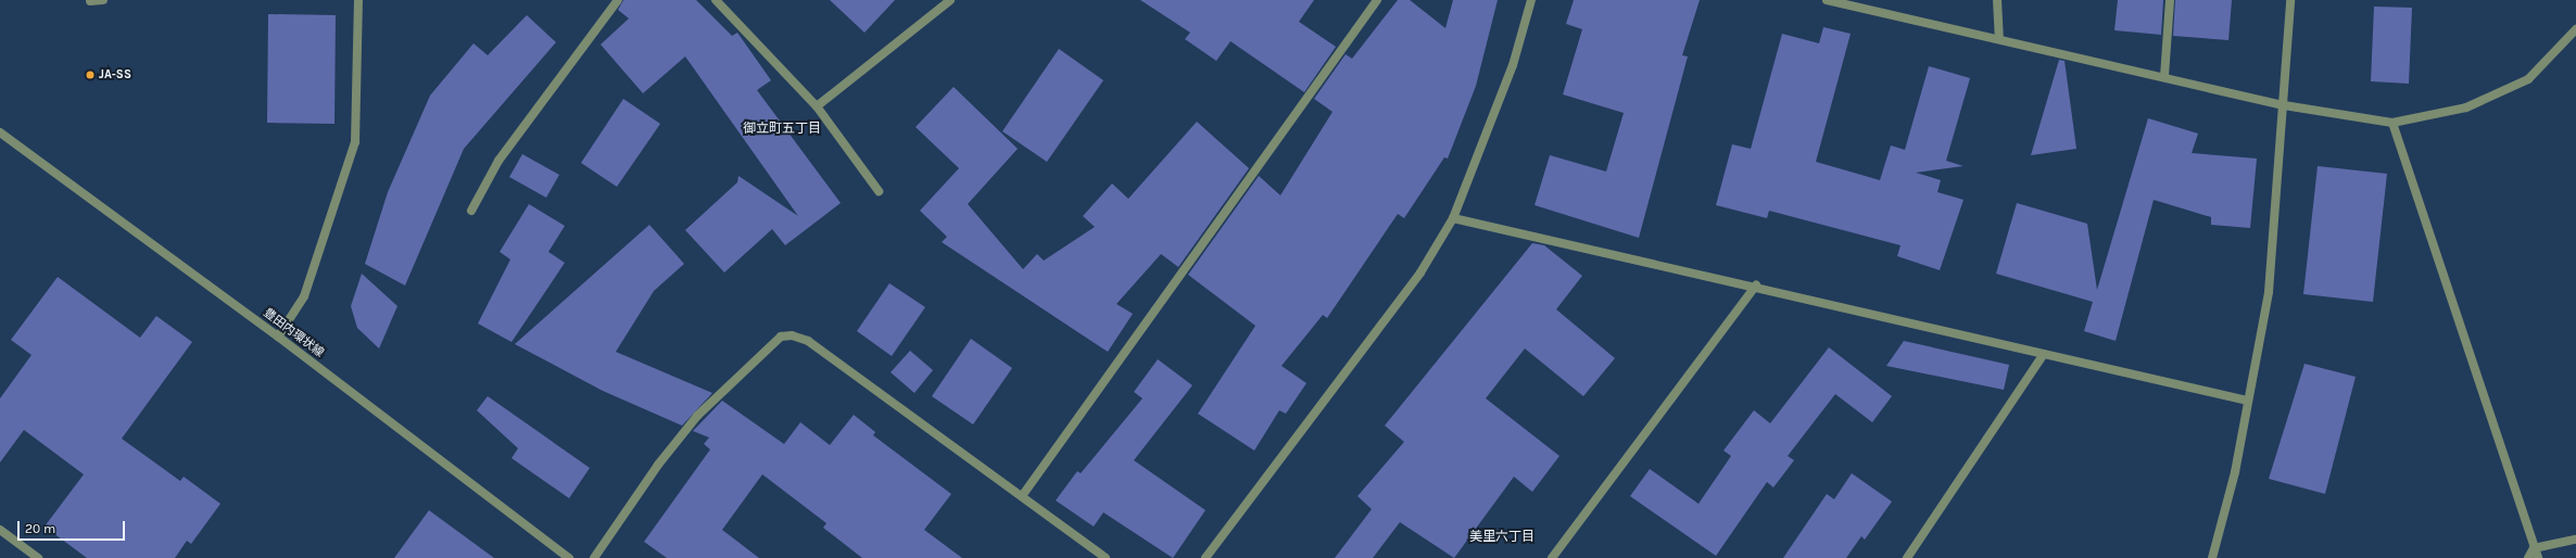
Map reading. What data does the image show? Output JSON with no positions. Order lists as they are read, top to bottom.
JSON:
{
  "streets": {
    "street": ["豊田内環状線"]
  },
  "districts": ["御立町五丁目", "美里六丁目"],
  "places": ["JA-SS"],
  "scale_bar": "20 m"
}
